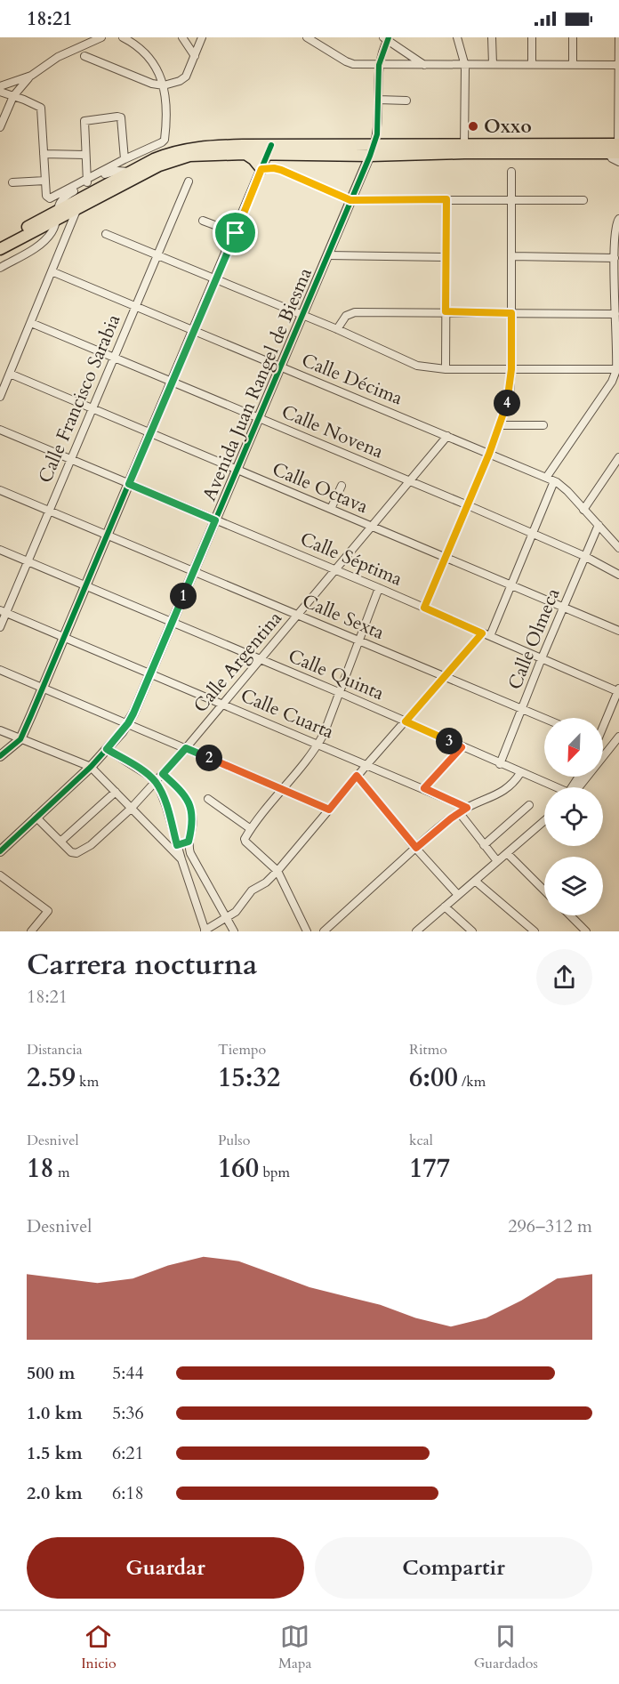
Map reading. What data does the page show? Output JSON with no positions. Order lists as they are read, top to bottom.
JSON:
{
  "streets": {
    "street": [
      "Calle Décima",
      "Avenida Juan Rangel de Biesma",
      "Calle Francisco Sarabia",
      "Calle Novena",
      "Calle Octava",
      "Calle Séptima",
      "Calle Sexta",
      "Calle Olmeca",
      "Calle Argentina",
      "Calle Quinta",
      "Calle Cuarta"
    ]
  },
  "crossings": [
    ["Calle Décima", "Avenida Juan Rangel de Biesma"],
    ["Calle Décima", "Calle Francisco Sarabia"],
    ["Calle Décima", "Calle Olmeca"],
    ["Calle Décima", "Calle Argentina"],
    ["Avenida Juan Rangel de Biesma", "Calle Novena"],
    ["Avenida Juan Rangel de Biesma", "Calle Octava"],
    ["Avenida Juan Rangel de Biesma", "Calle Séptima"],
    ["Avenida Juan Rangel de Biesma", "Calle Sexta"],
    ["Avenida Juan Rangel de Biesma", "Calle Argentina"],
    ["Avenida Juan Rangel de Biesma", "Calle Quinta"],
    ["Avenida Juan Rangel de Biesma", "Calle Cuarta"],
    ["Calle Francisco Sarabia", "Calle Novena"],
    ["Calle Francisco Sarabia", "Calle Octava"],
    ["Calle Francisco Sarabia", "Calle Séptima"],
    ["Calle Francisco Sarabia", "Calle Sexta"],
    ["Calle Francisco Sarabia", "Calle Quinta"],
    ["Calle Francisco Sarabia", "Calle Cuarta"],
    ["Calle Novena", "Calle Olmeca"],
    ["Calle Novena", "Calle Argentina"],
    ["Calle Octava", "Calle Olmeca"],
    ["Calle Octava", "Calle Argentina"],
    ["Calle Séptima", "Calle Olmeca"],
    ["Calle Séptima", "Calle Argentina"],
    ["Calle Sexta", "Calle Olmeca"],
    ["Calle Sexta", "Calle Argentina"],
    ["Calle Olmeca", "Calle Quinta"],
    ["Calle Argentina", "Calle Quinta"],
    ["Calle Argentina", "Calle Cuarta"]
  ],
  "places": ["Oxxo"],
  "north": "bottom left",
  "page": {
    "status": "18:21",
    "pins": [
      "4",
      "1",
      "3",
      "2"
    ],
    "heading": ["Carrera nocturna", "18:21"],
    "stats": [
      ["Distancia", "2.59 km"],
      ["Tiempo", "15:32"],
      ["Ritmo", "6:00 /km"],
      ["Desnivel", "18 m"],
      ["Pulso", "160 bpm"],
      ["kcal", "177"]
    ],
    "chart": ["Desnivel", "296–312 m"],
    "list": [
      {
        "name": "500 m",
        "note": "5:44"
      },
      {
        "name": "1.0 km",
        "note": "5:36"
      },
      {
        "name": "1.5 km",
        "note": "6:21"
      },
      {
        "name": "2.0 km",
        "note": "6:18"
      }
    ],
    "buttons": ["Guardar", "Compartir"],
    "tabs": ["Inicio", "Mapa", "Guardados"]
  }
}
